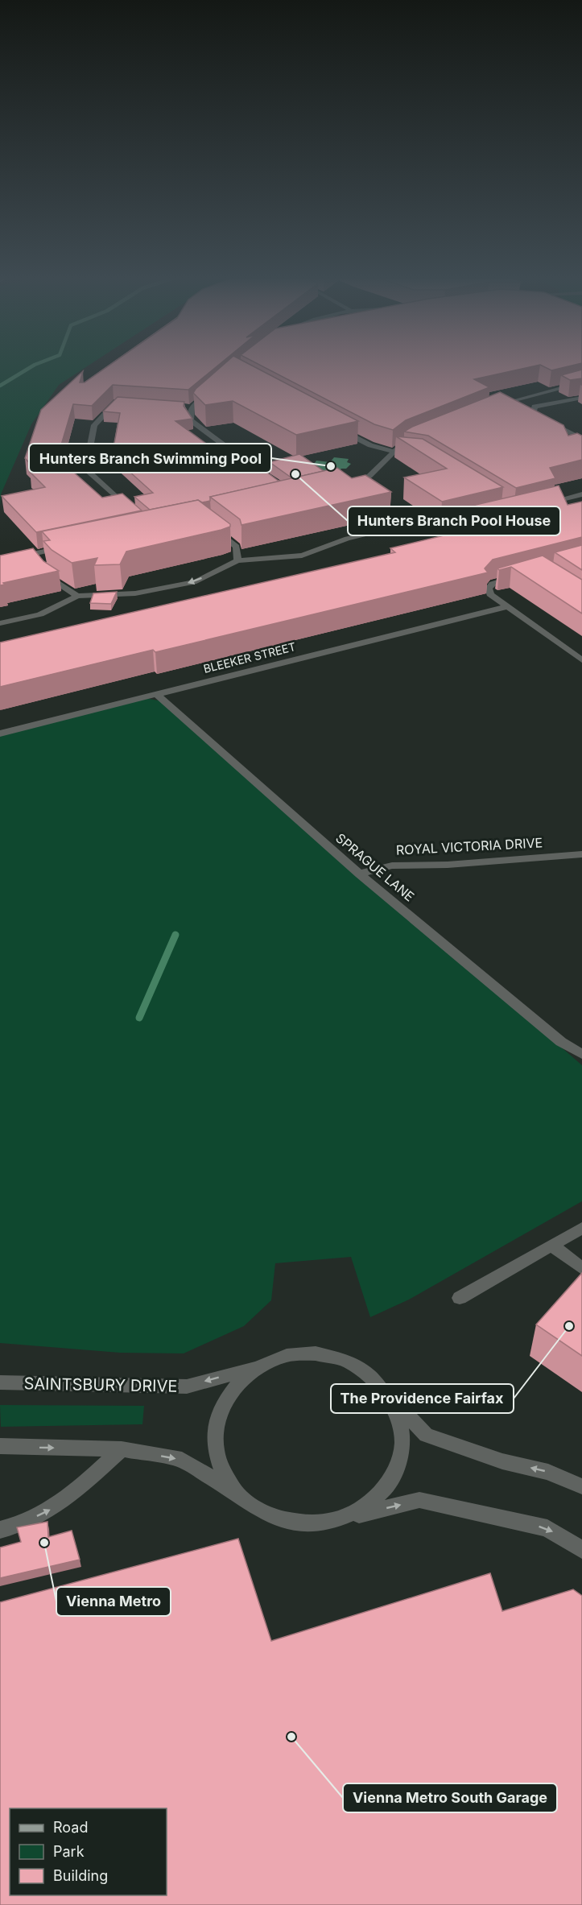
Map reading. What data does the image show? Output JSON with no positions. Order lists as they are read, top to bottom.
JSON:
{
  "streets": {
    "street": [
      "BLEEKER STREET",
      "ROYAL VICTORIA DRIVE",
      "SPRAGUE LANE",
      "SAINTSBURY DRIVE"
    ]
  },
  "crossings": [
    ["BLEEKER STREET", "SPRAGUE LANE"],
    ["ROYAL VICTORIA DRIVE", "SPRAGUE LANE"]
  ],
  "places": [
    "Hunters Branch Swimming Pool",
    "Hunters Branch Pool House",
    "The Providence Fairfax",
    "Vienna Metro",
    "Vienna Metro South Garage"
  ],
  "legend": ["Road", "Park", "Building"]
}
